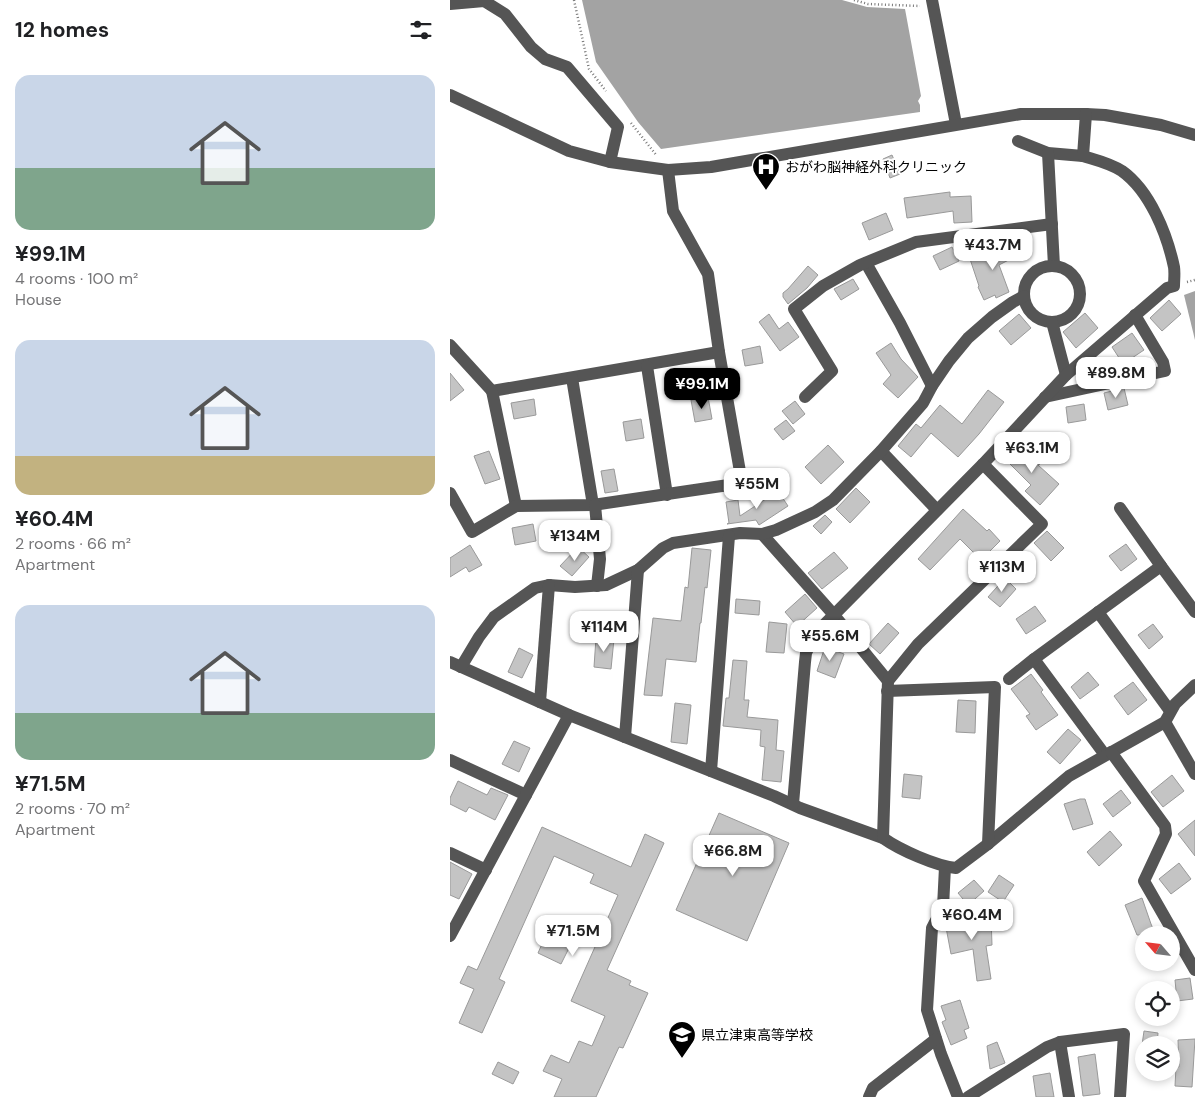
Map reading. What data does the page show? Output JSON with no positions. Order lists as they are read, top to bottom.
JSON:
{
  "places": {
    "hospital": ["おがわ脳神経外科クリニック"],
    "school or university": ["県立津東高等学校"]
  },
  "north": "top left",
  "page": {
    "heading": "12 homes",
    "list": [
      {
        "name": "¥99.1M",
        "note": "4 rooms · 100 m² · House"
      },
      {
        "name": "¥60.4M",
        "note": "2 rooms · 66 m² · Apartment"
      },
      {
        "name": "¥71.5M",
        "note": "2 rooms · 70 m² · Apartment"
      }
    ],
    "price": [
      "¥43.7M",
      "¥89.8M",
      "¥99.1M",
      "¥63.1M",
      "¥55M",
      "¥134M",
      "¥113M",
      "¥114M",
      "¥55.6M",
      "¥66.8M",
      "¥60.4M",
      "¥71.5M"
    ]
  }
}
